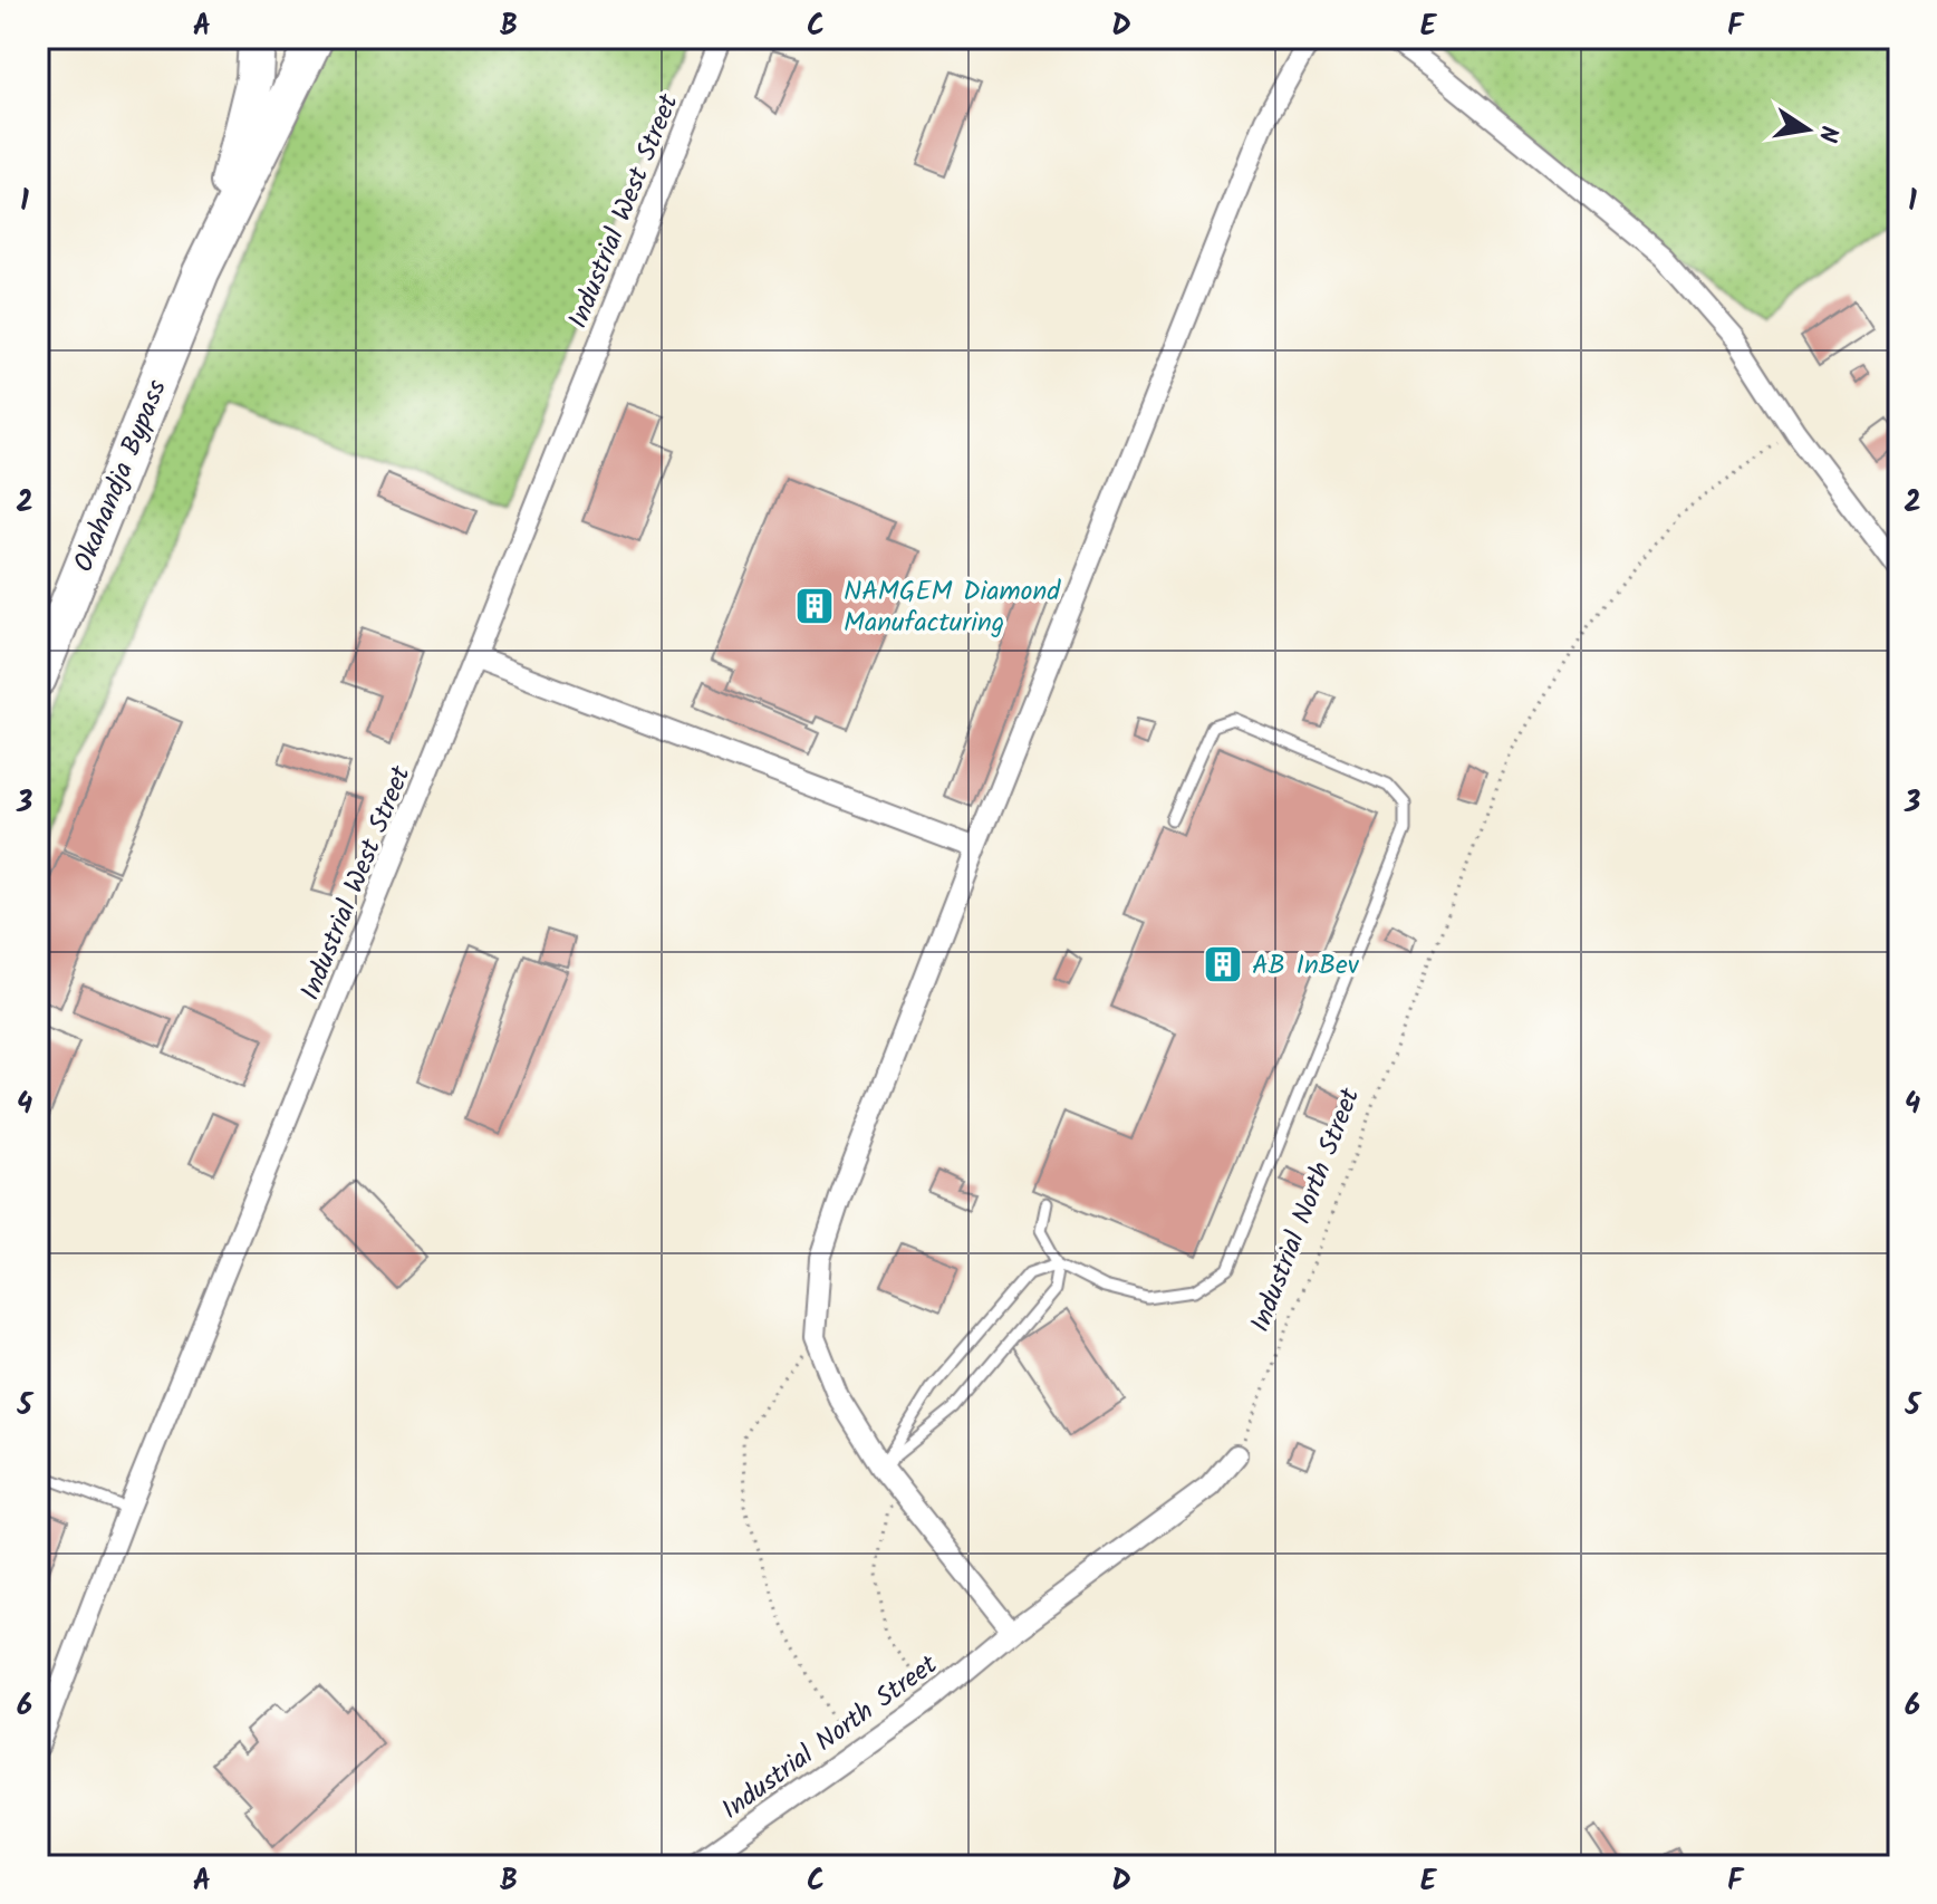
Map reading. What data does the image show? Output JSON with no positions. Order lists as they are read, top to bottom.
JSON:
{
  "streets": {
    "highway": ["Okahandja Bypass"],
    "street": ["Industrial West Street", "Industrial North Street"]
  },
  "places": {
    "building": ["NAMGEM Diamond Manufacturing", "AB InBev"]
  },
  "north": "right",
  "grid": {
    "columns": [
      "A",
      "B",
      "C",
      "D",
      "E",
      "F"
    ],
    "rows": [
      "1",
      "2",
      "3",
      "4",
      "5",
      "6"
    ]
  }
}
